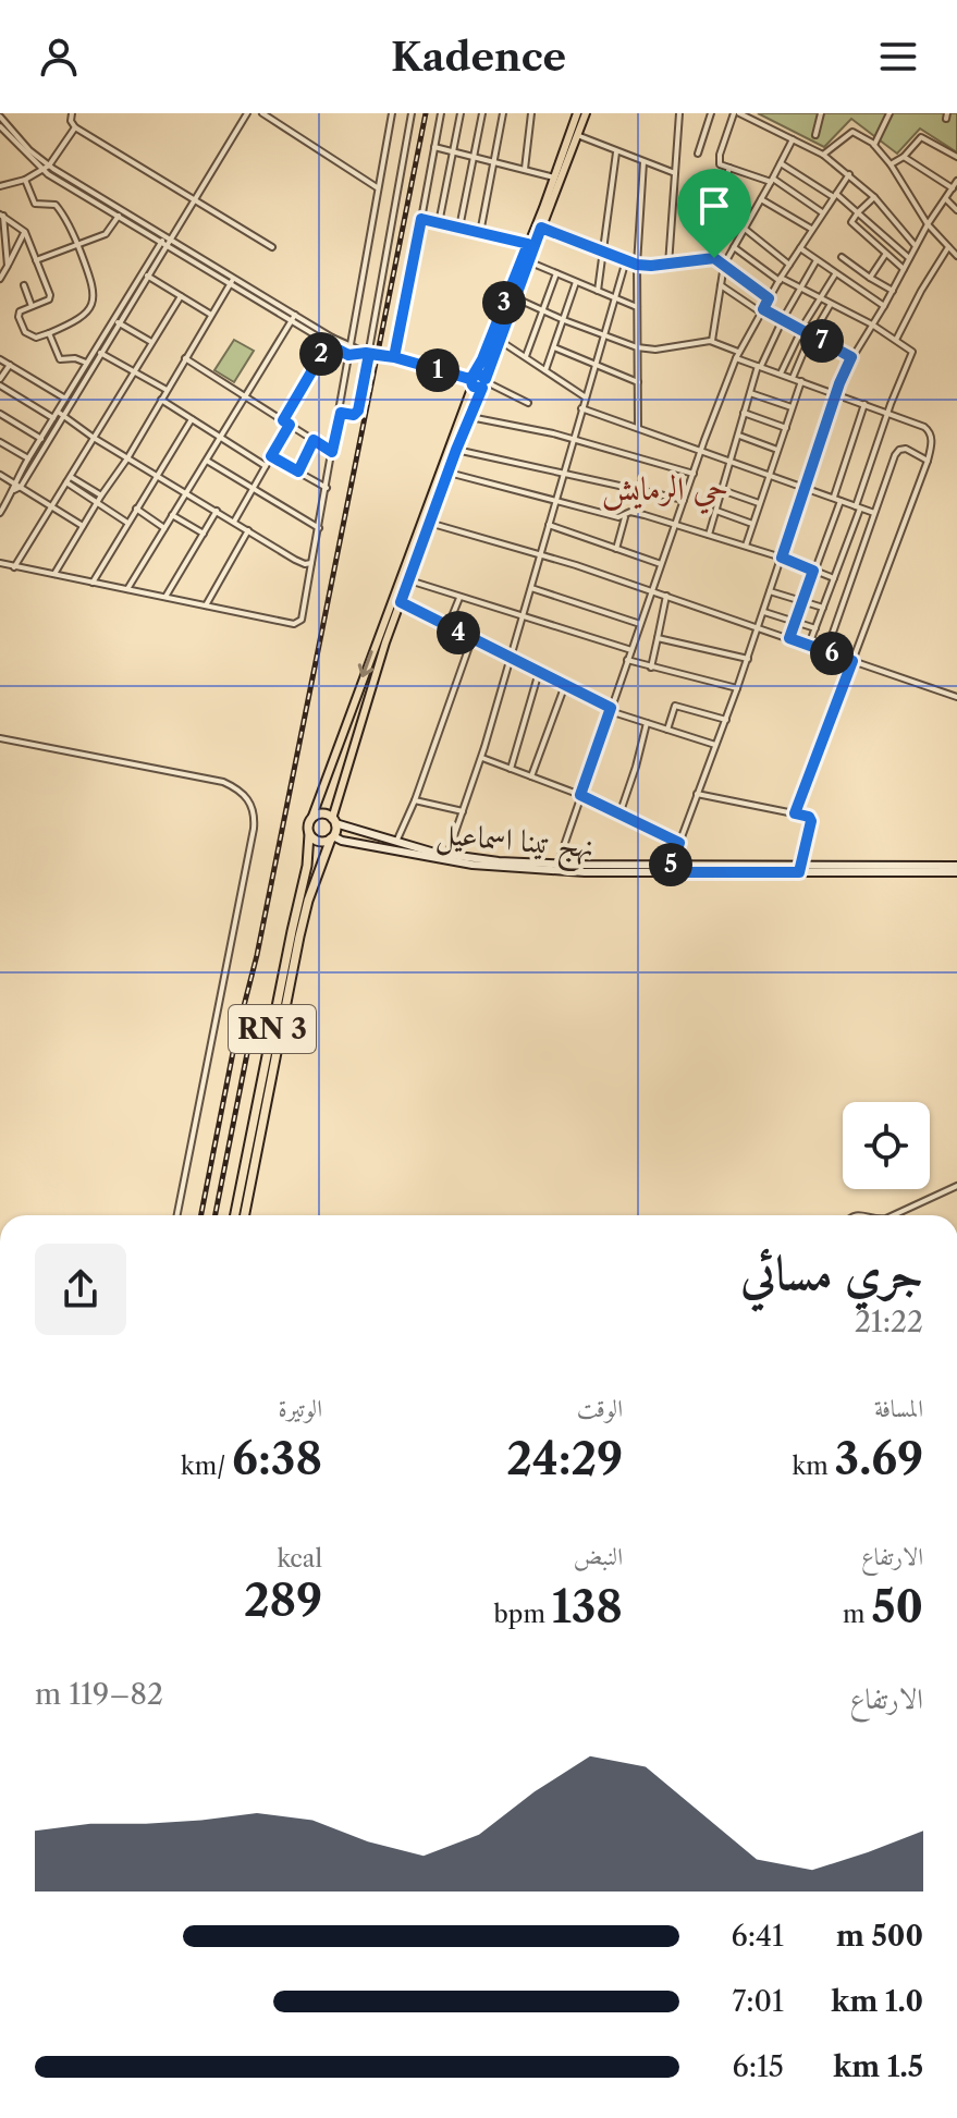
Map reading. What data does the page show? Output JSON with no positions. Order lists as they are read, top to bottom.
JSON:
{
  "streets": {
    "highway": ["RN 3"],
    "main road": ["نهج تينا اسماعيل"]
  },
  "crossings": [
    ["نهج تينا اسماعيل", "RN 3"]
  ],
  "districts": ["حي الرمايش"],
  "page": {
    "header": "Kadence",
    "pins": [
      "3",
      "7",
      "2",
      "1",
      "4",
      "6",
      "5"
    ],
    "heading": ["جري مسائي", "21:22"],
    "stats": [
      ["المسافة", "3.69 km"],
      ["الوقت", "24:29"],
      ["الوتيرة", "6:38 /km"],
      ["الارتفاع", "50 m"],
      ["النبض", "138 bpm"],
      ["kcal", "289"]
    ],
    "chart": ["الارتفاع", "82–119 m"],
    "list": [
      {
        "name": "500 m",
        "note": "6:41"
      },
      {
        "name": "1.0 km",
        "note": "7:01"
      },
      {
        "name": "1.5 km",
        "note": "6:15"
      }
    ]
  }
}
